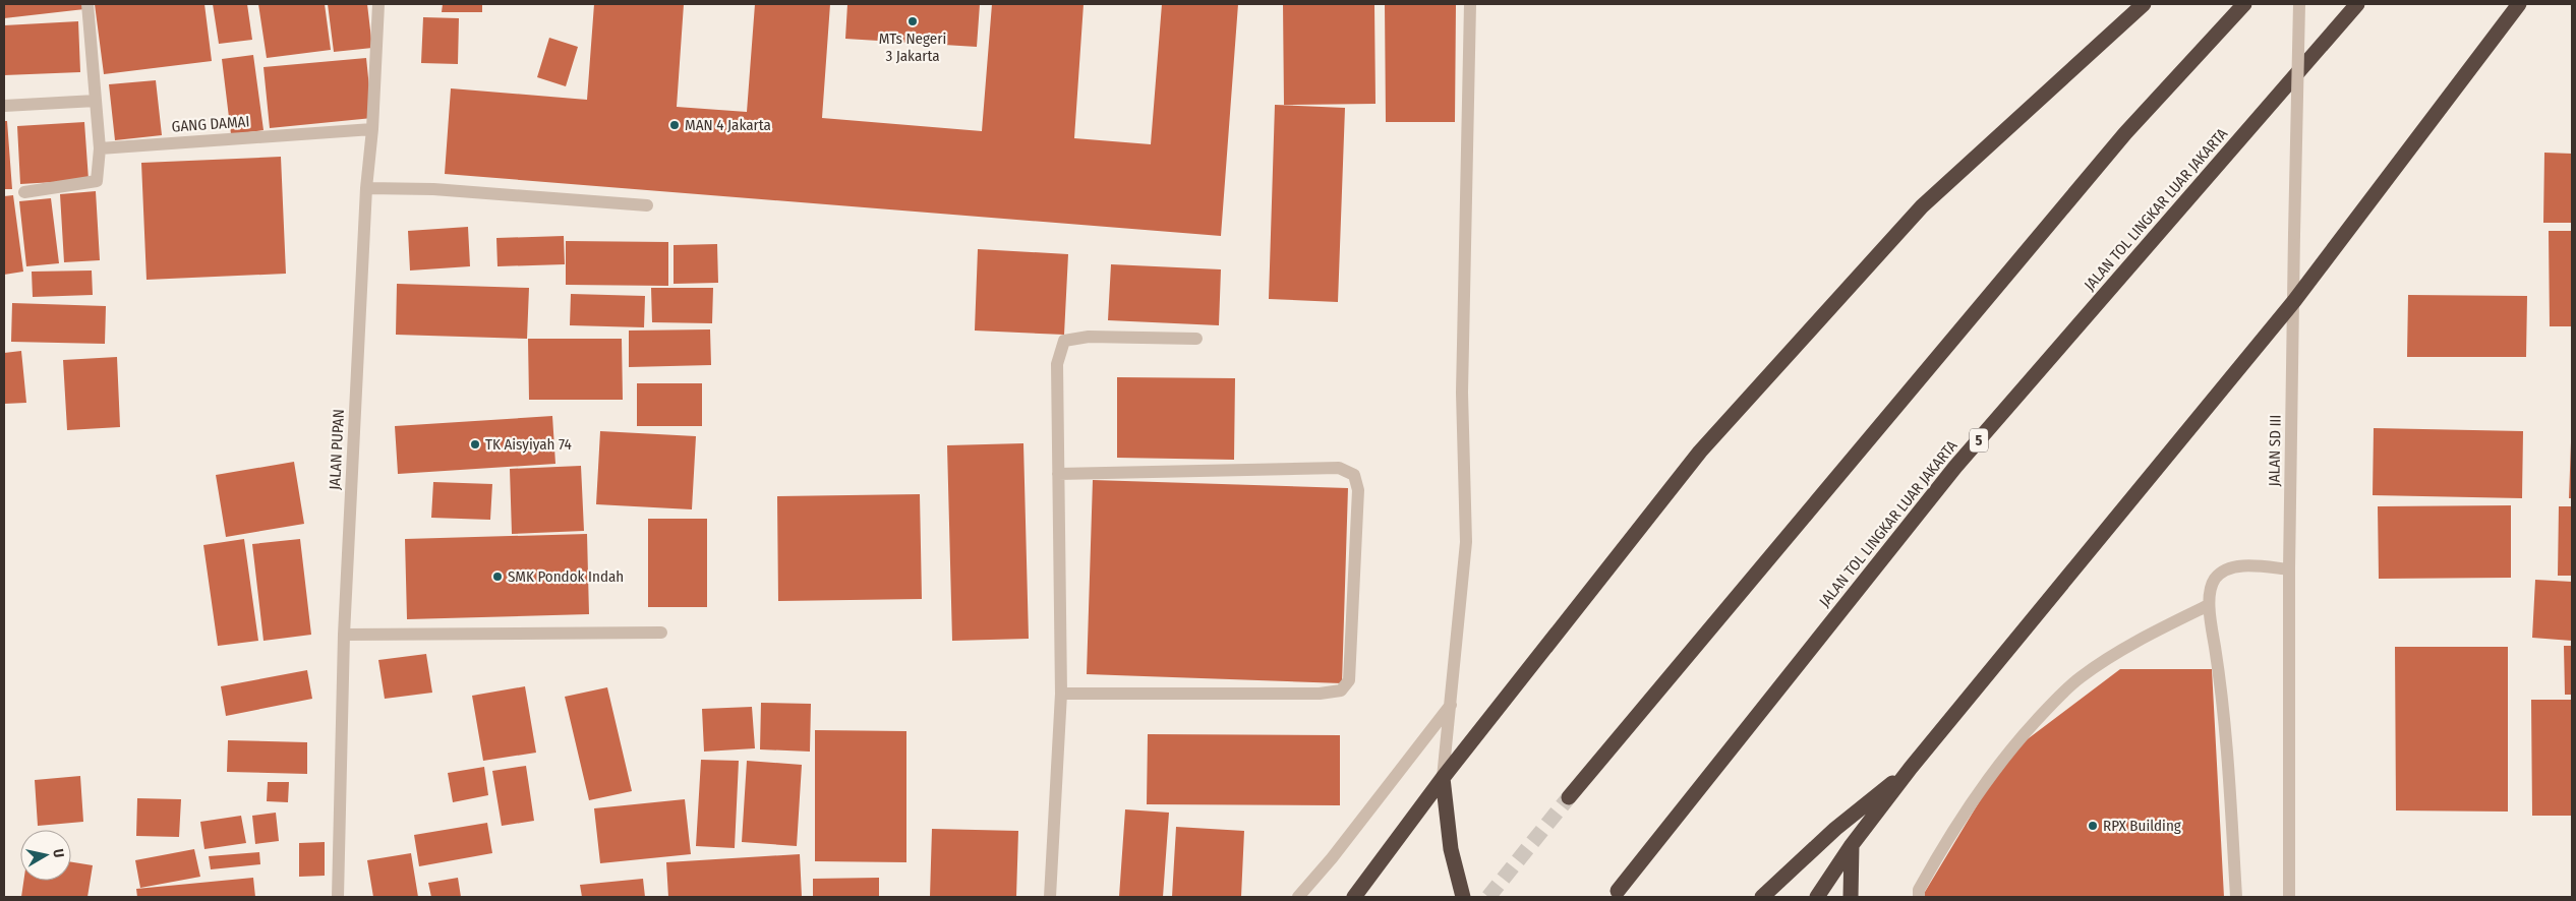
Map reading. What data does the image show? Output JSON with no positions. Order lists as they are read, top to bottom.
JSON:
{
  "streets": {
    "highway": ["JALAN TOL LINGKAR LUAR JAKARTA", "5"],
    "street": ["GANG DAMAI", "JALAN PUPAN", "JALAN SD III"]
  },
  "crossings": [
    ["GANG DAMAI", "JALAN PUPAN"]
  ],
  "places": [
    "MTs Negeri 3 Jakarta",
    "MAN 4 Jakarta",
    "TK Aisyiyah 74",
    "SMK Pondok Indah",
    "RPX Building"
  ],
  "north": "right"
}
